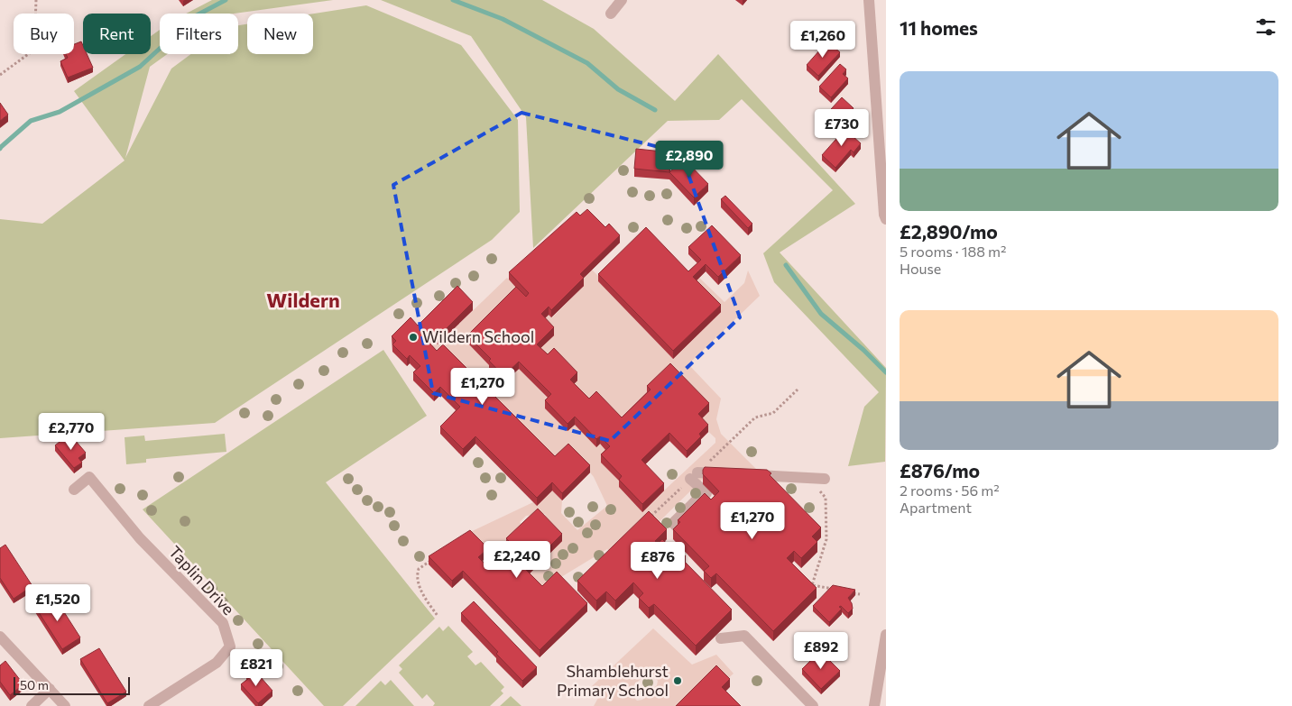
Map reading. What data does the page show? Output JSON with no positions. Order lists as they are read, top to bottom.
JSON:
{
  "streets": {
    "street": ["Taplin Drive"]
  },
  "districts": ["Wildern"],
  "places": ["Wildern School", "Shamblehurst Primary School"],
  "scale_bar": "50 m",
  "page": {
    "heading": "11 homes",
    "chip": [
      "Buy",
      "Rent",
      "Filters",
      "New"
    ],
    "price": [
      "£1,260",
      "£730",
      "£2,890",
      "£1,270",
      "£2,770",
      "£1,270",
      "£2,240",
      "£876",
      "£1,520",
      "£892",
      "£821"
    ],
    "list": [
      {
        "name": "£2,890/mo",
        "note": "5 rooms · 188 m² · House"
      },
      {
        "name": "£876/mo",
        "note": "2 rooms · 56 m² · Apartment"
      }
    ],
    "scale": "50 m"
  }
}
